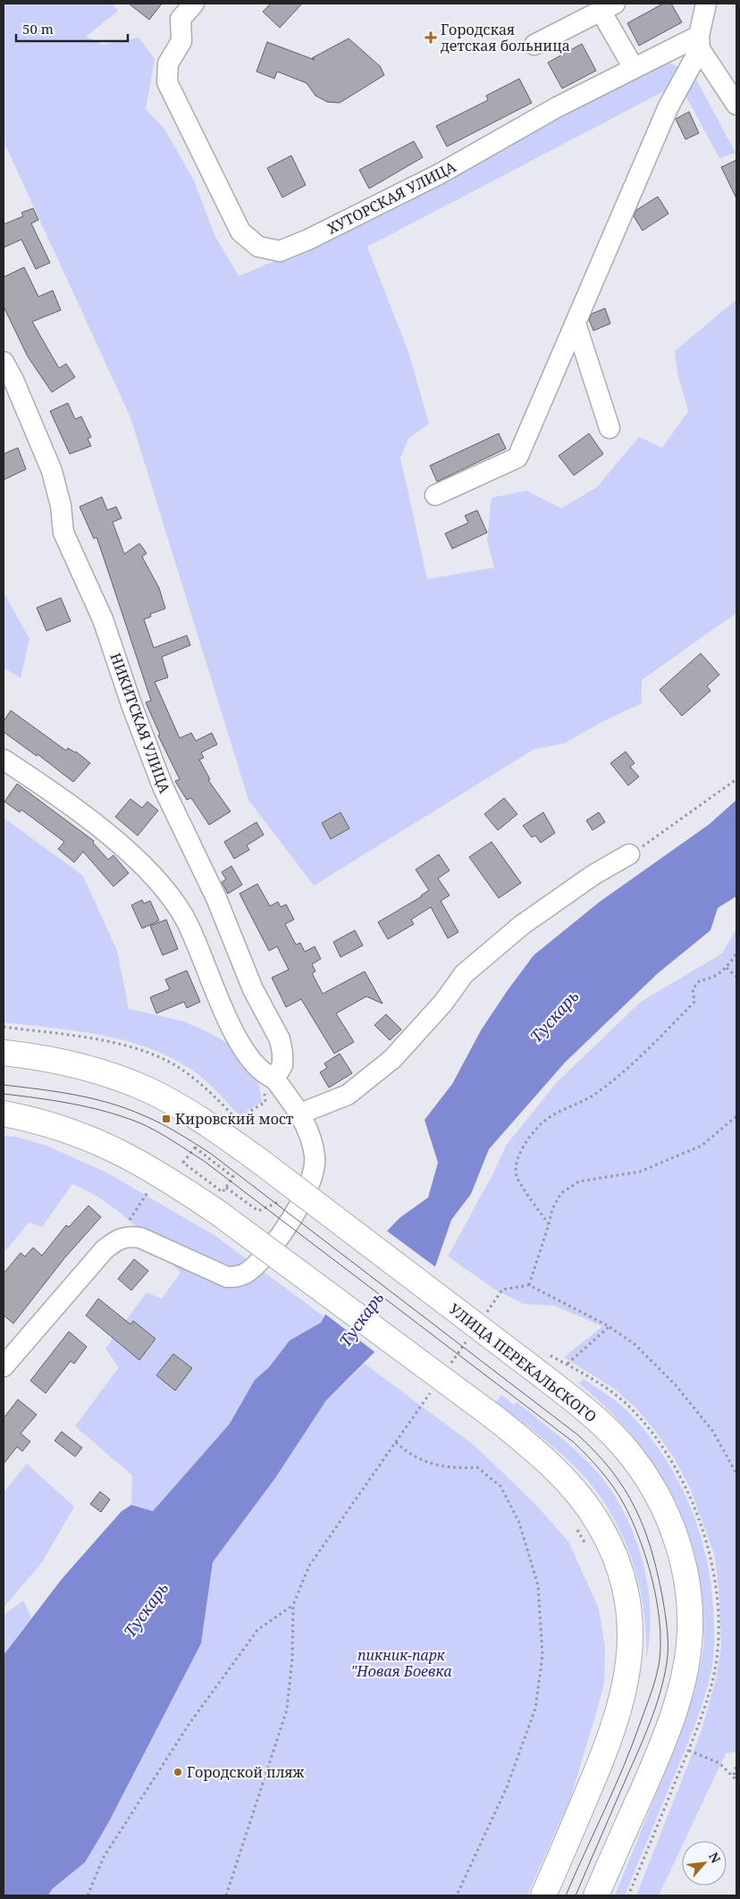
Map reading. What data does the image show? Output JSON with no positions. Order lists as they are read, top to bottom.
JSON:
{
  "streets": {
    "main road": ["УЛИЦА ПЕРЕКАЛЬСКОГО"],
    "street": ["ХУТОРСКАЯ УЛИЦА", "НИКИТСКАЯ УЛИЦА"]
  },
  "water": ["Тускарь"],
  "parks": ["пикник-парк \"Новая Боевка"],
  "places": {
    "health": ["Городская детская больница"],
    "transit": ["Кировский мост"],
    "other": ["Городской пляж"]
  },
  "scale_bar": "50 m",
  "north": "top right"
}
